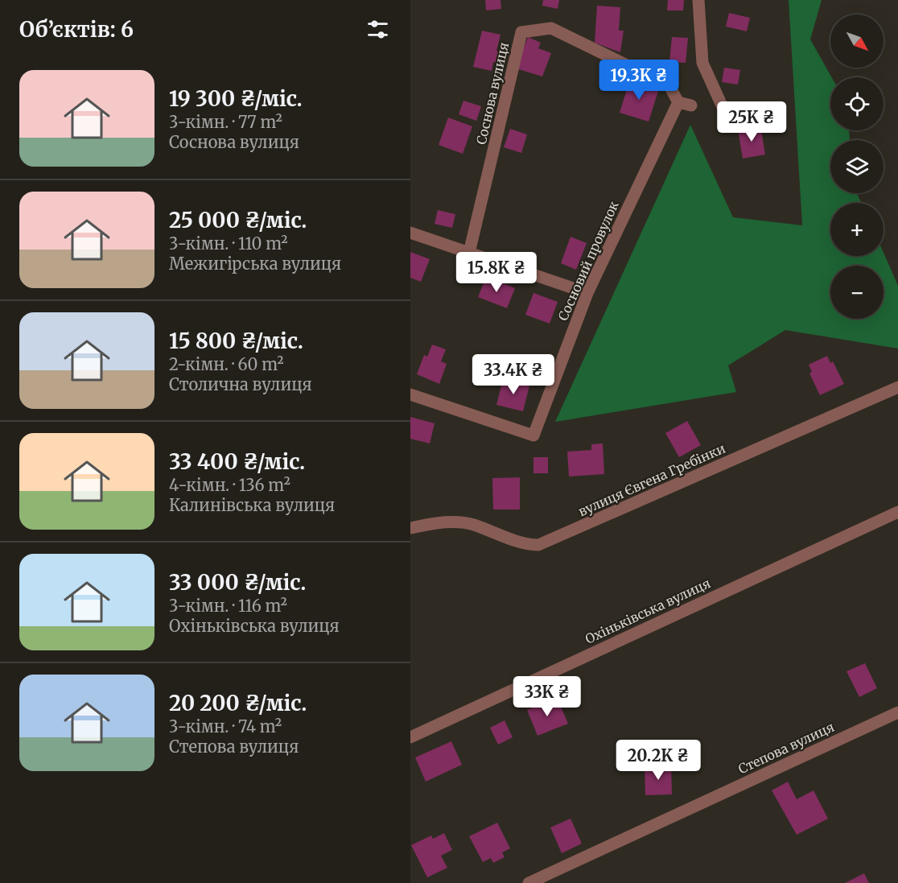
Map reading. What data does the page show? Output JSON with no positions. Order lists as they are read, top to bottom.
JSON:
{
  "streets": {
    "street": [
      "Соснова вулиця",
      "Сосновий провулок",
      "вулиця Євгена Гребінки",
      "Охіньківська вулиця",
      "Степова вулиця"
    ]
  },
  "crossings": [
    ["Соснова вулиця", "Сосновий провулок"]
  ],
  "north": "bottom right",
  "page": {
    "heading": "Об’єктів: 6",
    "map_buttons": ["+", "−"],
    "list": [
      {
        "name": "19 300 ₴/міс.",
        "note": "3-кімн. · 77 m² · Соснова вулиця"
      },
      {
        "name": "25 000 ₴/міс.",
        "note": "3-кімн. · 110 m² · Межигірська вулиця"
      },
      {
        "name": "15 800 ₴/міс.",
        "note": "2-кімн. · 60 m² · Столична вулиця"
      },
      {
        "name": "33 400 ₴/міс.",
        "note": "4-кімн. · 136 m² · Калинівська вулиця"
      },
      {
        "name": "33 000 ₴/міс.",
        "note": "3-кімн. · 116 m² · Охіньківська вулиця"
      },
      {
        "name": "20 200 ₴/міс.",
        "note": "3-кімн. · 74 m² · Степова вулиця"
      }
    ],
    "price": [
      "19.3K ₴",
      "25K ₴",
      "15.8K ₴",
      "33.4K ₴",
      "33K ₴",
      "20.2K ₴"
    ]
  }
}
